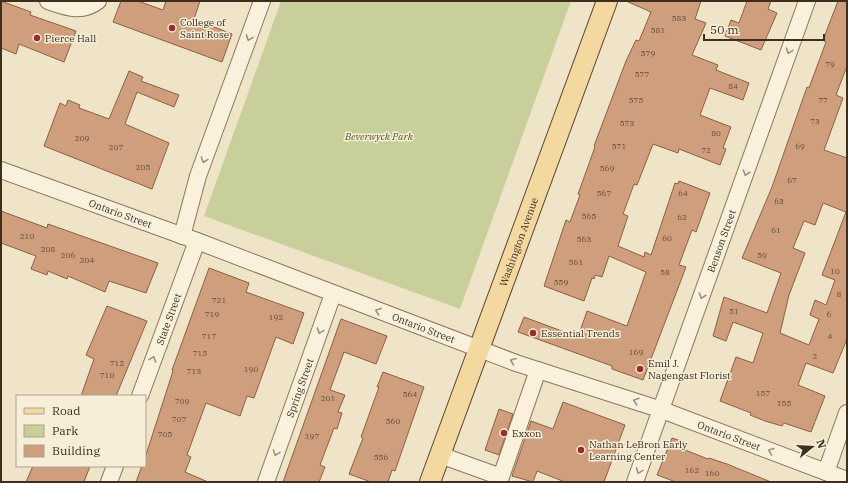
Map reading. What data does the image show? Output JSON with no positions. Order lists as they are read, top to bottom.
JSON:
{
  "streets": {
    "main road": ["Washington Avenue"],
    "street": [
      "Ontario Street",
      "Benson Street",
      "State Street",
      "Spring Street"
    ]
  },
  "crossings": [
    ["Ontario Street", "Washington Avenue"],
    ["Ontario Street", "Benson Street"],
    ["Ontario Street", "State Street"],
    ["Ontario Street", "Spring Street"]
  ],
  "one_way": ["Ontario Street", "Benson Street", "Spring Street"],
  "parks": ["Beverwyck Park"],
  "places": [
    "College of Saint Rose",
    "Pierce Hall",
    "Essential Trends",
    "Emil J. Nagengast Florist",
    "Exxon",
    "Nathan LeBron Early Learning Center"
  ],
  "house_numbers": [
    "583",
    "581",
    "579",
    "79",
    "577",
    "84",
    "575",
    "77",
    "73",
    "573",
    "80",
    "209",
    "571",
    "69",
    "207",
    "72",
    "205",
    "569",
    "67",
    "567",
    "64",
    "63",
    "565",
    "62",
    "61",
    "210",
    "60",
    "563",
    "208",
    "206",
    "59",
    "204",
    "561",
    "10",
    "58",
    "559",
    "8",
    "721",
    "51",
    "719",
    "6",
    "192",
    "717",
    "4",
    "169",
    "715",
    "2",
    "712",
    "190",
    "713",
    "710",
    "157",
    "564",
    "201",
    "709",
    "155",
    "707",
    "560",
    "705",
    "197",
    "556",
    "162",
    "160"
  ],
  "legend": ["Road", "Park", "Building"],
  "scale_bar": "50 m",
  "north": "right"
}
